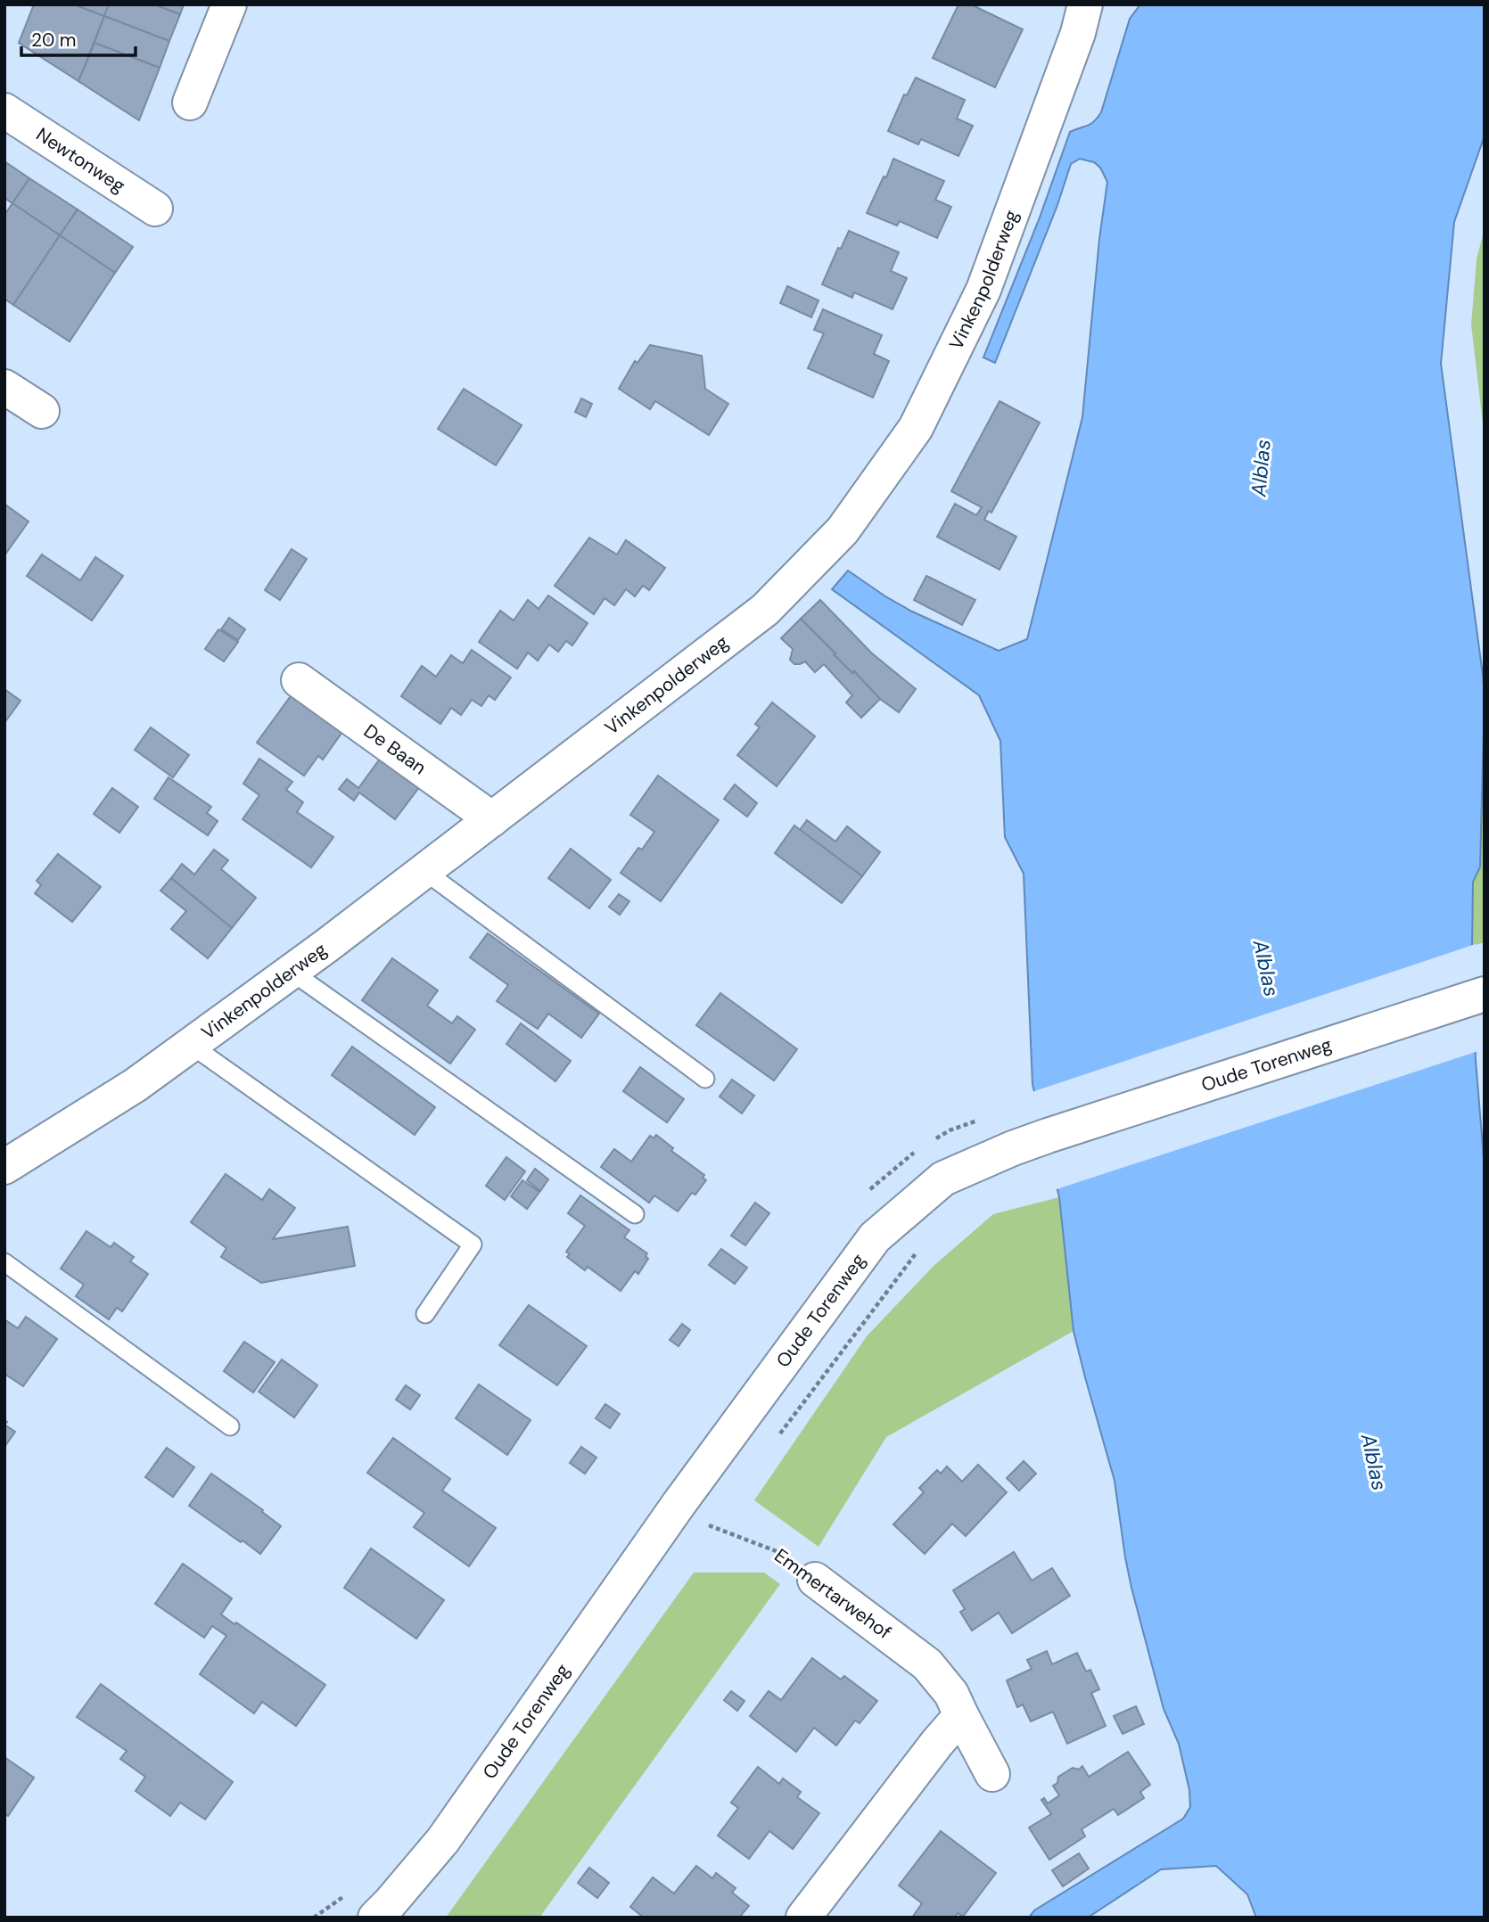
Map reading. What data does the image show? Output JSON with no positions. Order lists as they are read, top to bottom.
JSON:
{
  "streets": {
    "street": [
      "Newtonweg",
      "Vinkenpolderweg",
      "De Baan",
      "Oude Torenweg",
      "Emmertarwehof"
    ]
  },
  "crossings": [
    ["Vinkenpolderweg", "De Baan"],
    ["Oude Torenweg", "Emmertarwehof"]
  ],
  "water": ["Alblas"],
  "scale_bar": "20 m"
}
